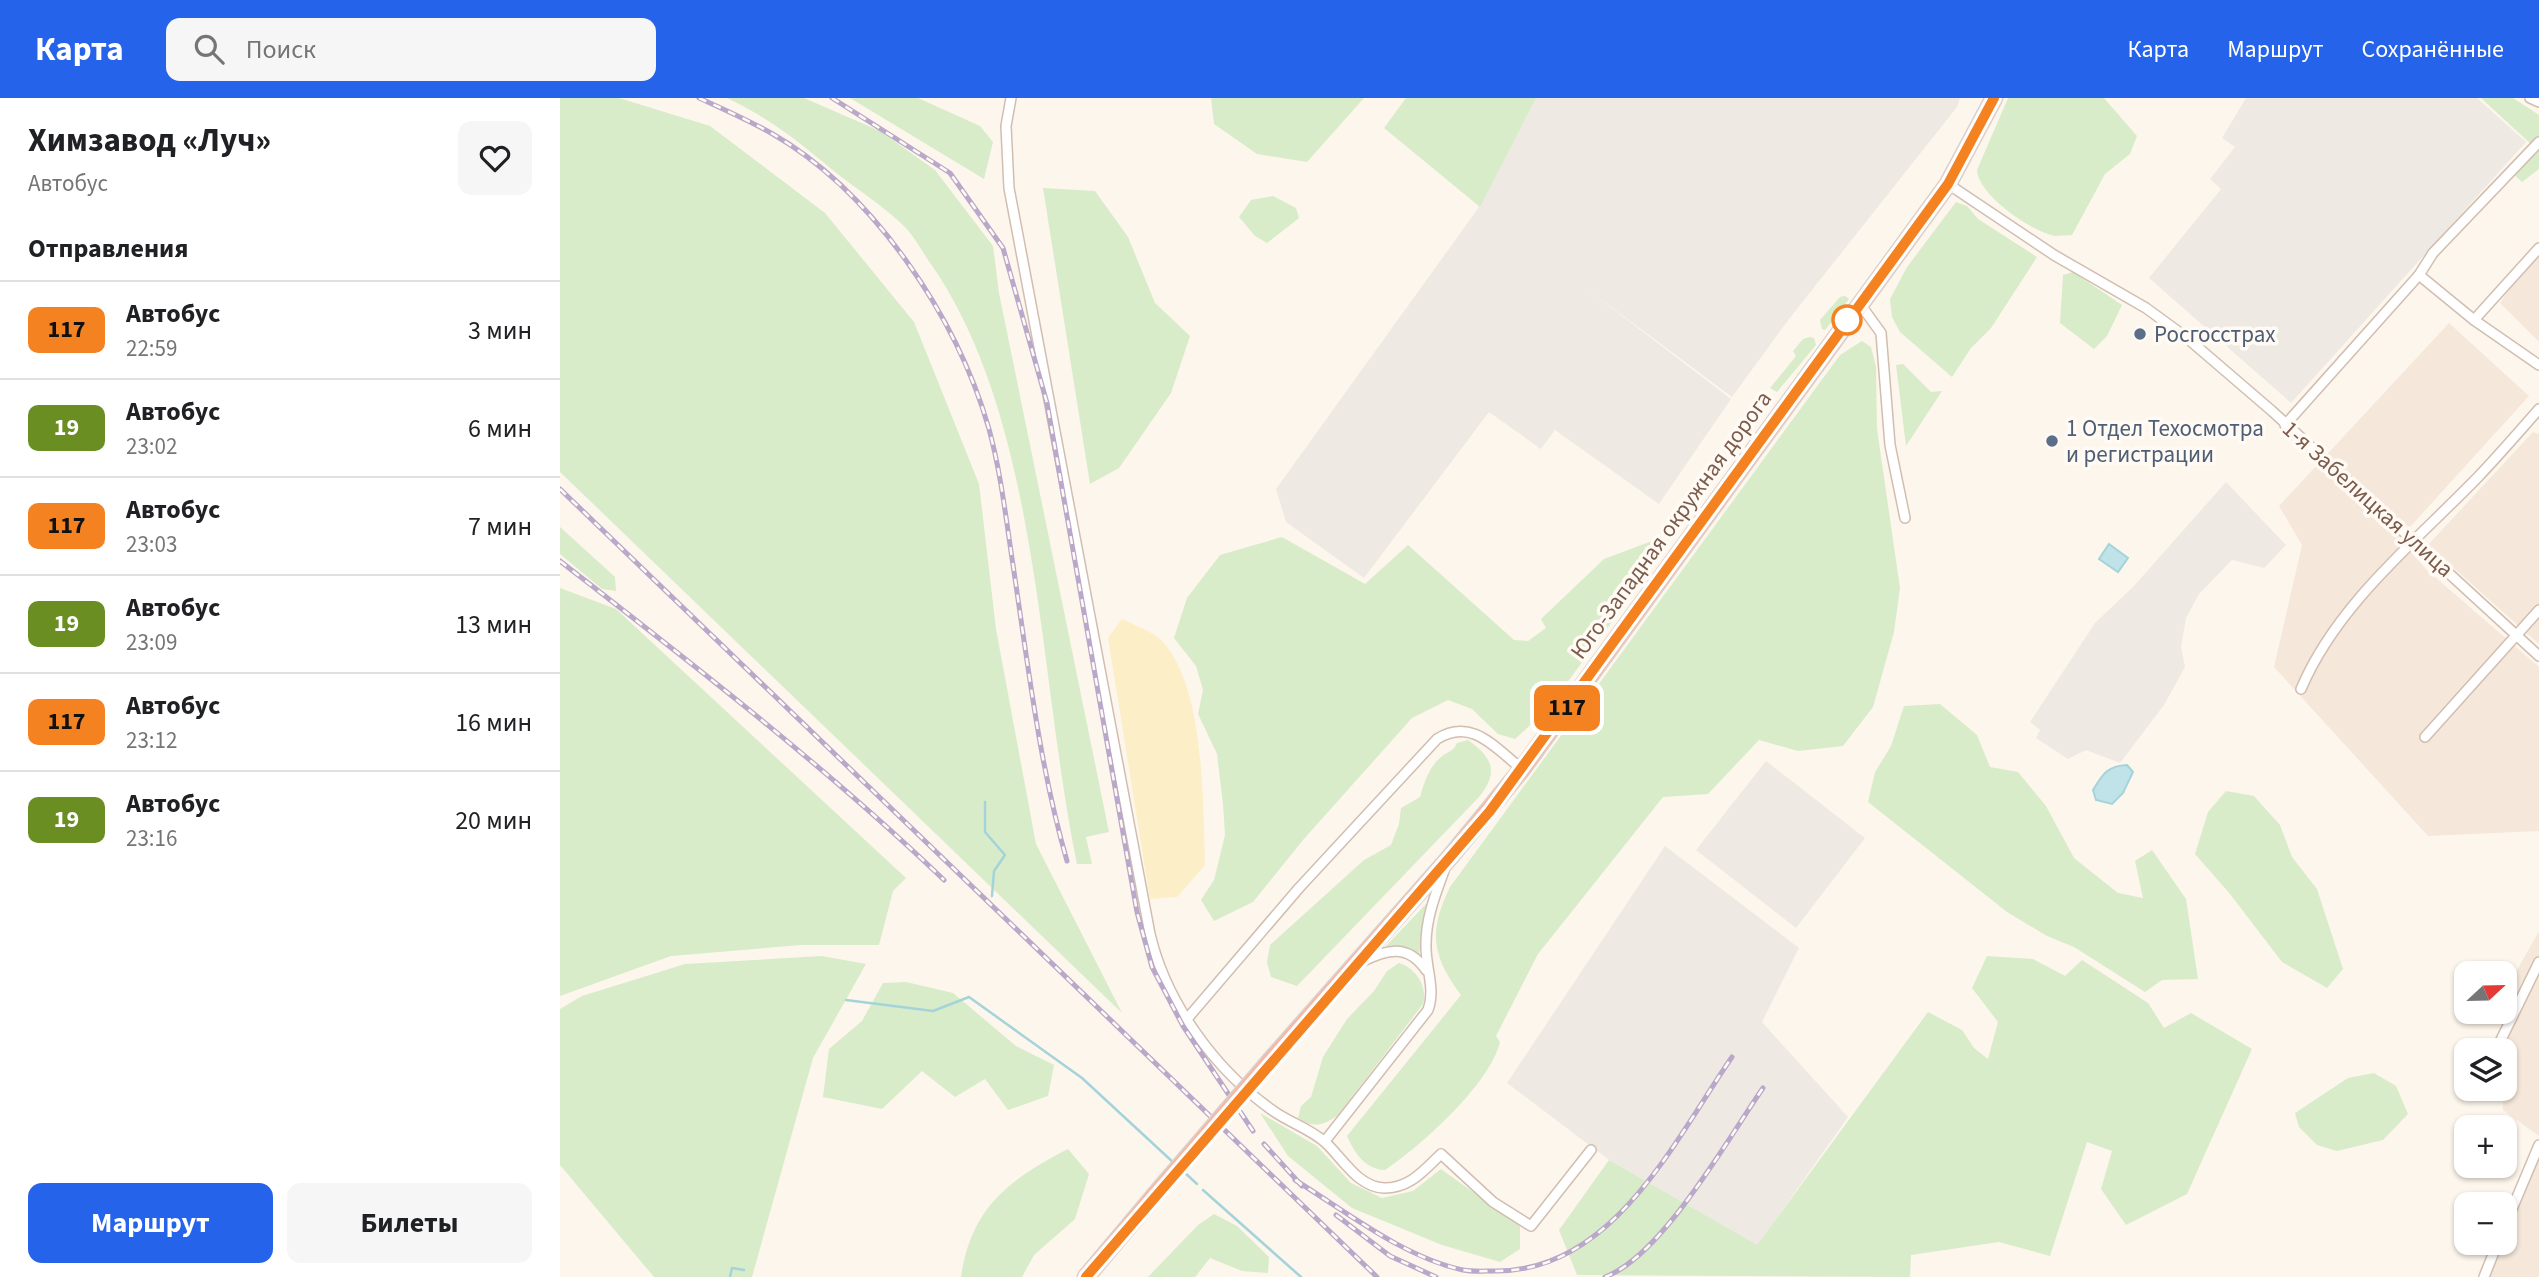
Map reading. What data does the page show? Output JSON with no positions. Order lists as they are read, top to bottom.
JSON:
{
  "streets": {
    "highway": ["Юго-Западная окружная дорога"],
    "street": ["1-я Забелицкая улица"]
  },
  "crossings": [
    ["1-я Забелицкая улица", "Юго-Западная окружная дорога"]
  ],
  "places": ["Росгосстрах", "1 Отдел Техосмотра и регистрации"],
  "lines": ["bus line 117"],
  "north": "right",
  "page": {
    "header": "Карта",
    "search": "Поиск",
    "nav": ["Карта", "Маршрут", "Сохранённые"],
    "heading": [
      ["Химзавод «Луч»", "Автобус"],
      "Отправления"
    ],
    "on_map": "117",
    "list": [
      {
        "mark": "117",
        "name": "Автобус",
        "note": "22:59",
        "value": "3 мин"
      },
      {
        "mark": "19",
        "name": "Автобус",
        "note": "23:02",
        "value": "6 мин"
      },
      {
        "mark": "117",
        "name": "Автобус",
        "note": "23:03",
        "value": "7 мин"
      },
      {
        "mark": "19",
        "name": "Автобус",
        "note": "23:09",
        "value": "13 мин"
      },
      {
        "mark": "117",
        "name": "Автобус",
        "note": "23:12",
        "value": "16 мин"
      },
      {
        "mark": "19",
        "name": "Автобус",
        "note": "23:16",
        "value": "20 мин"
      }
    ],
    "map_buttons": ["+", "−"],
    "buttons": ["Маршрут", "Билеты"]
  }
}
